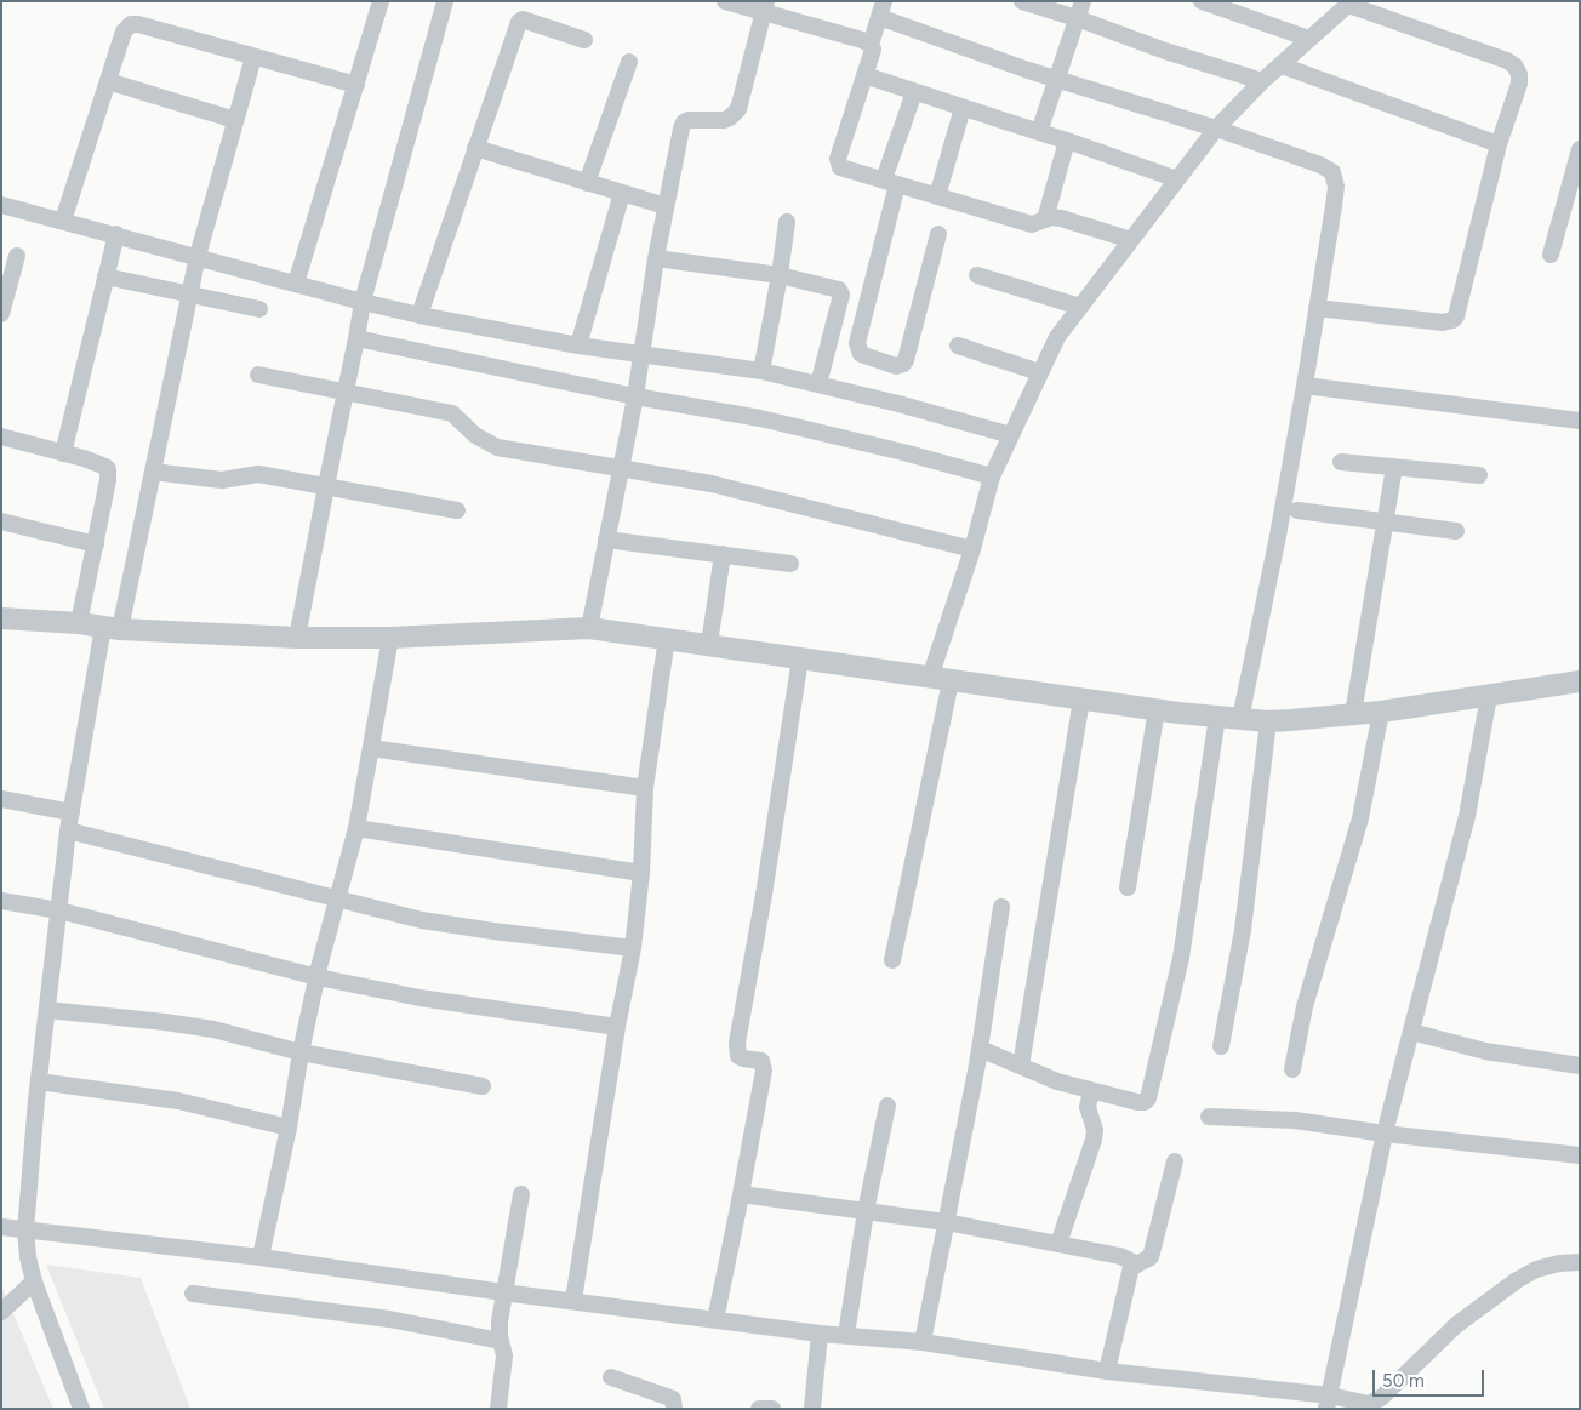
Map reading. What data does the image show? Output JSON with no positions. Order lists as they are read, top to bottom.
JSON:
{
  "scale_bar": "50 m"
}
